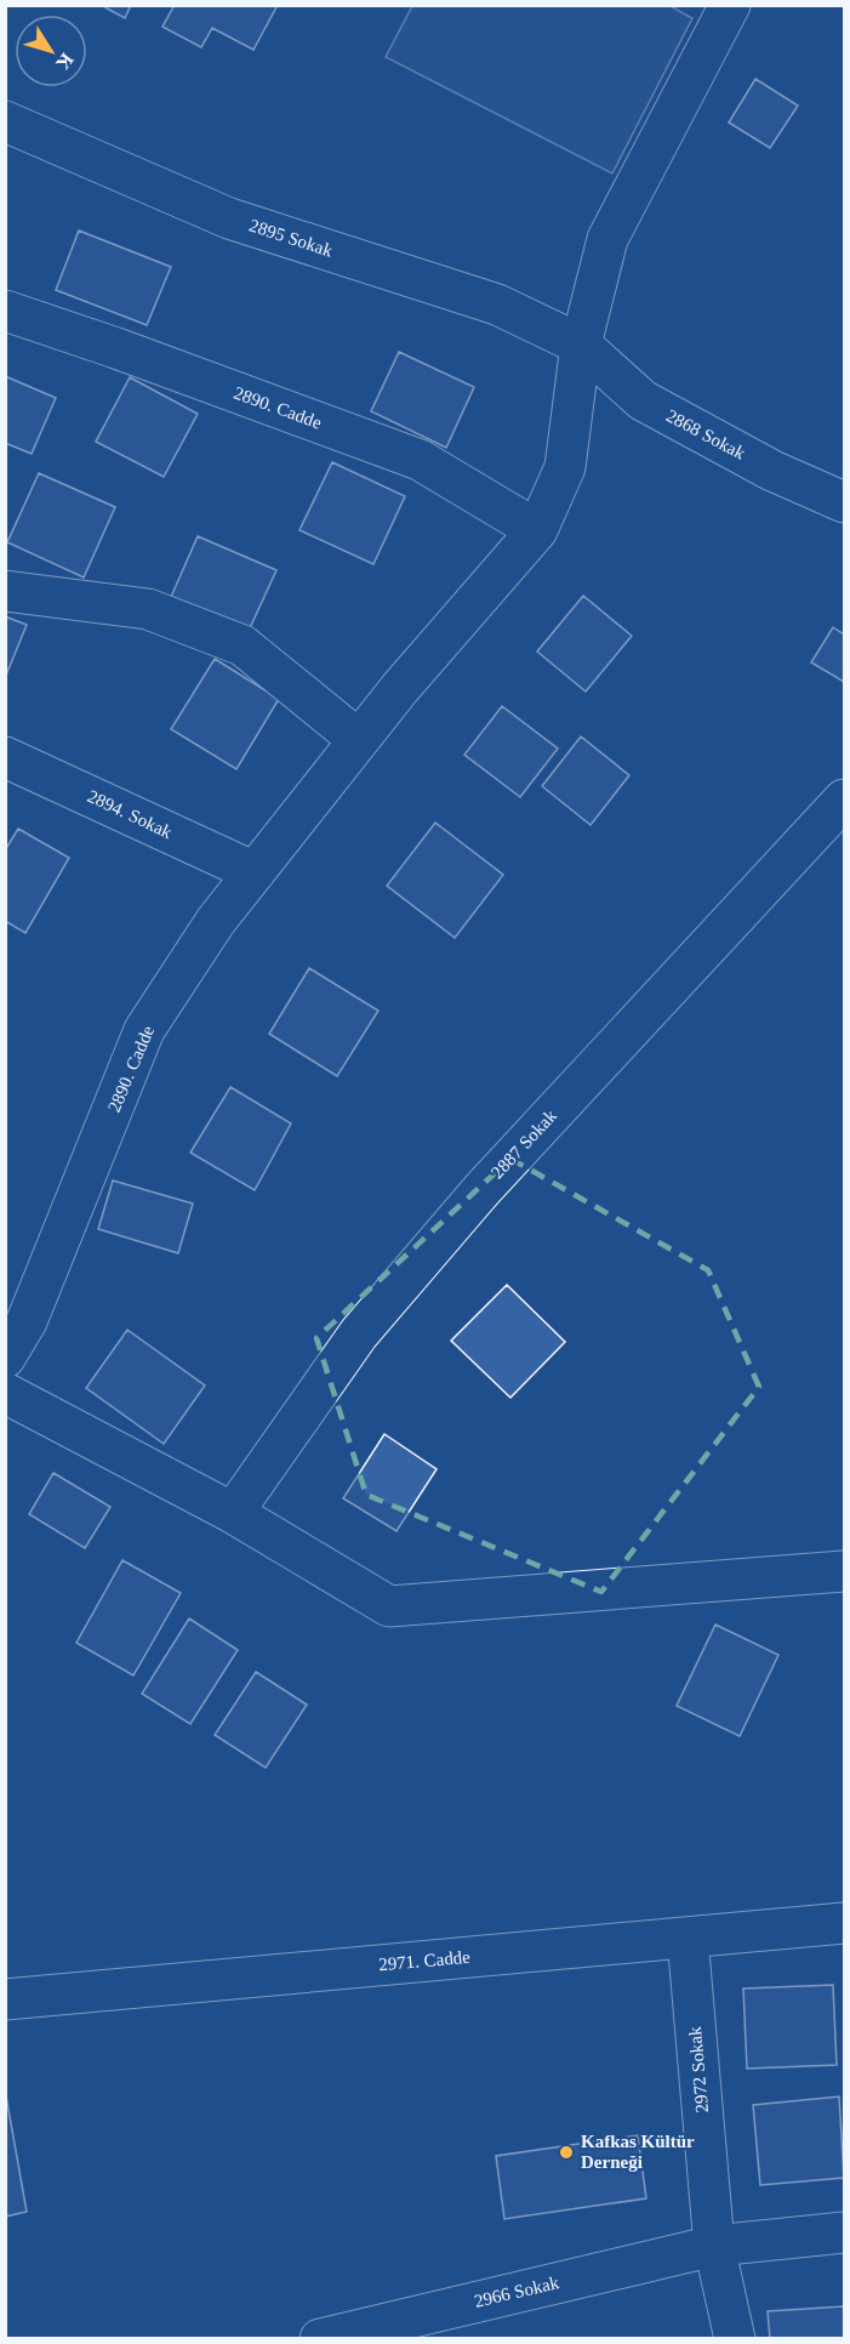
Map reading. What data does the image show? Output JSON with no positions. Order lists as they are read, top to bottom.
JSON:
{
  "streets": {
    "street": [
      "2895 Sokak",
      "2890. Cadde",
      "2868 Sokak",
      "2894. Sokak",
      "2887 Sokak",
      "2971. Cadde",
      "2972 Sokak",
      "2966 Sokak"
    ]
  },
  "crossings": [
    ["2895 Sokak", "2890. Cadde"],
    ["2895 Sokak", "2868 Sokak"],
    ["2890. Cadde", "2868 Sokak"],
    ["2890. Cadde", "2894. Sokak"],
    ["2971. Cadde", "2972 Sokak"],
    ["2972 Sokak", "2966 Sokak"]
  ],
  "places": ["Kafkas Kültür Derneği"],
  "north": "bottom right"
}
